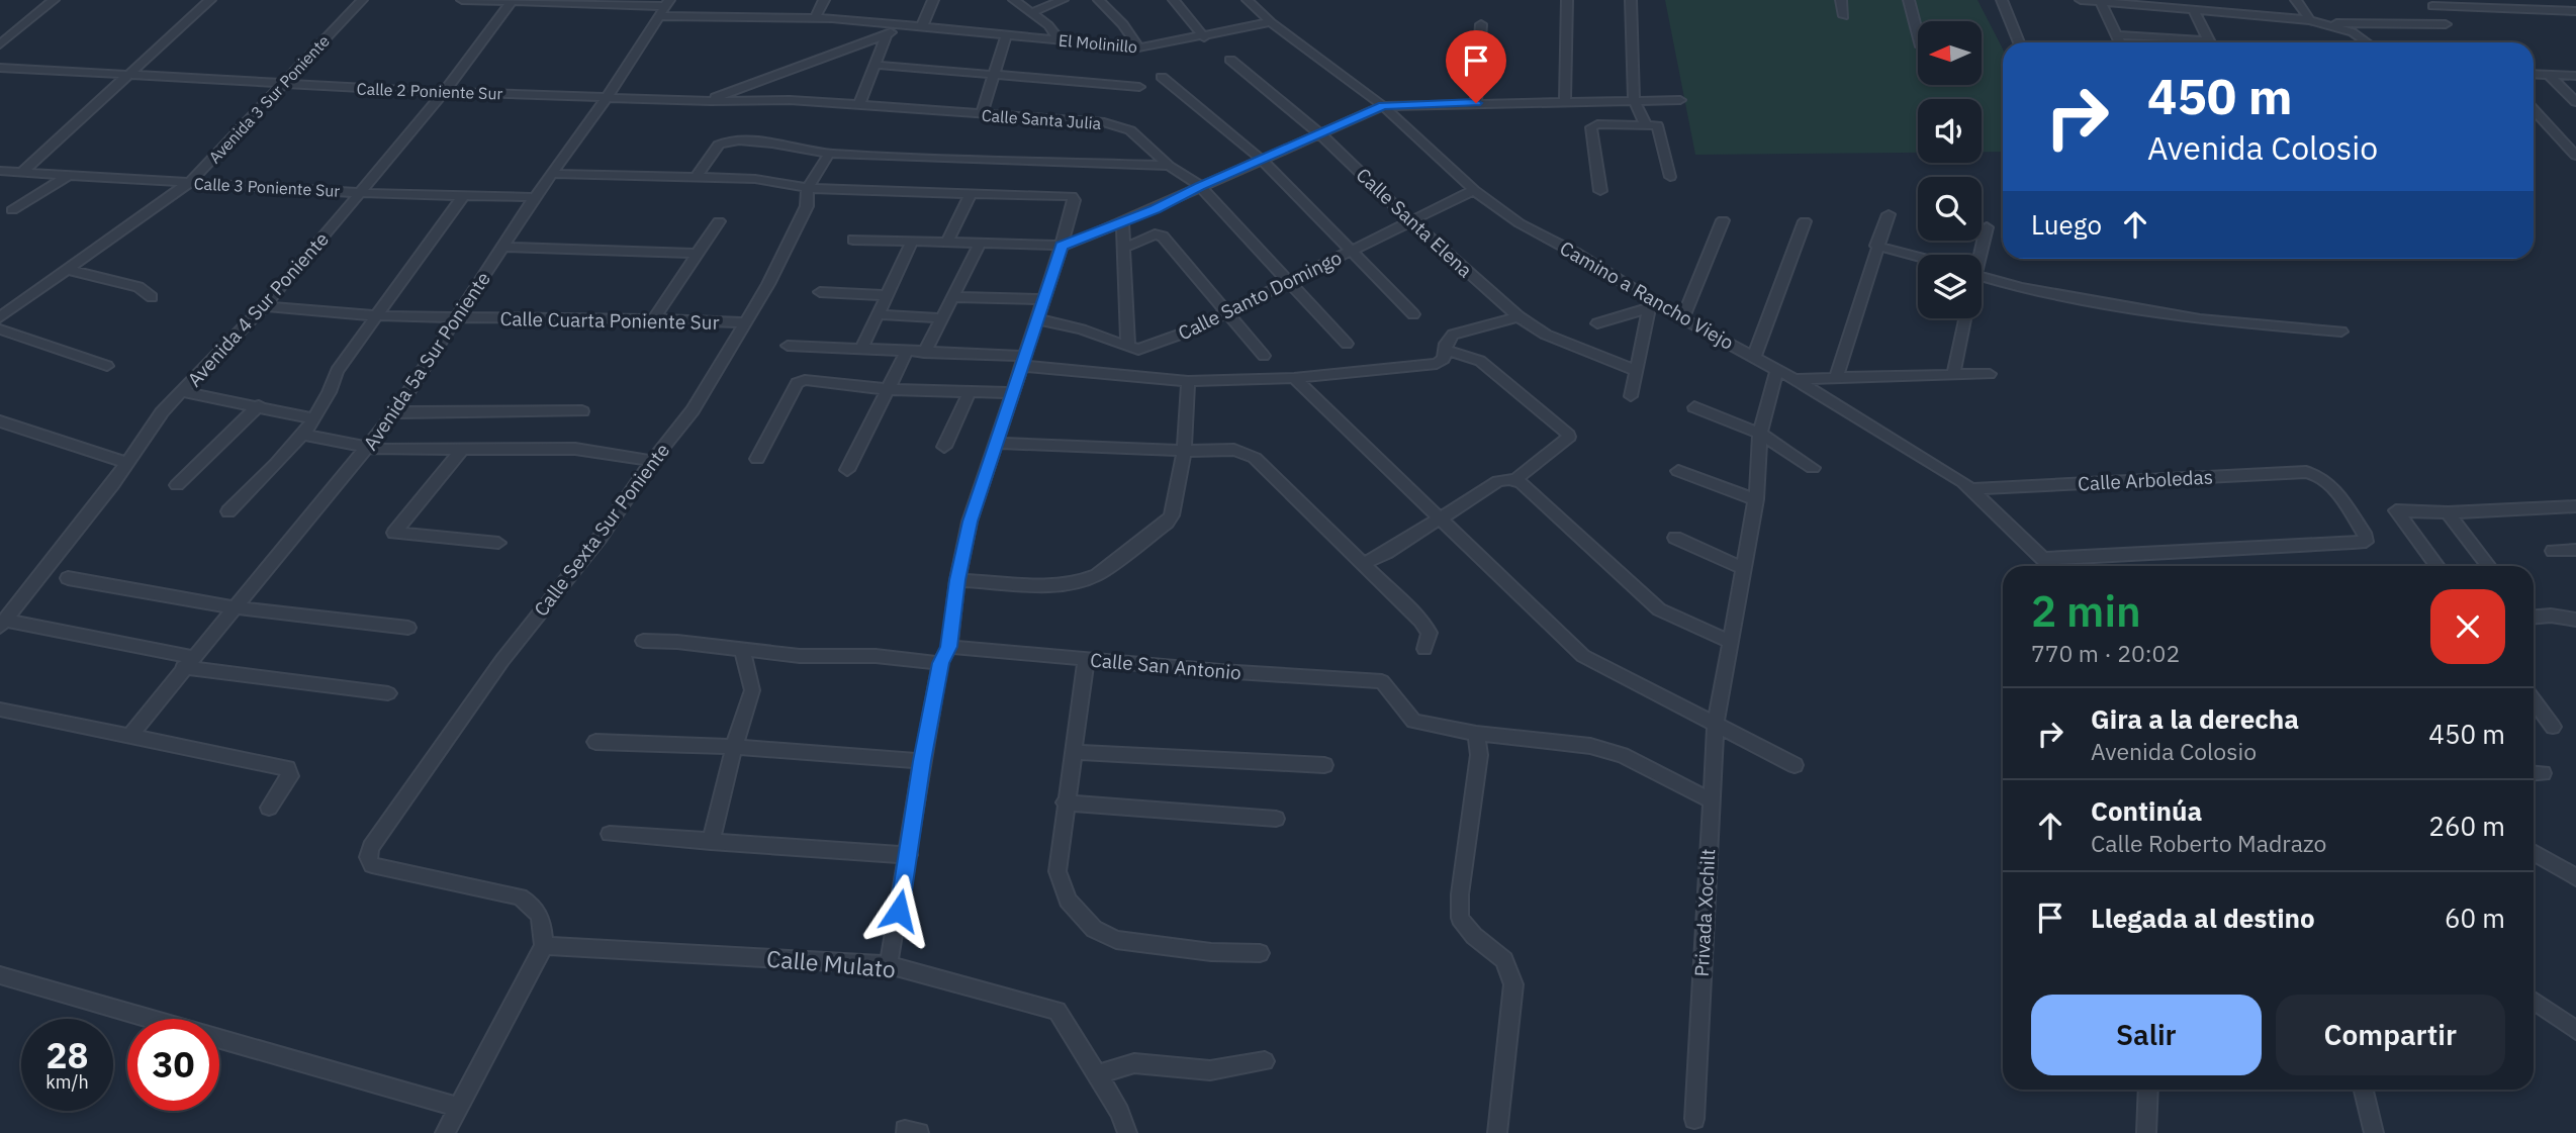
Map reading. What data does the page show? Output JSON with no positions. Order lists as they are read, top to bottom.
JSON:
{
  "streets": {
    "street": [
      "El Molinillo",
      "Calle 2 Poniente Sur",
      "Avenida 3 Sur Poniente",
      "Calle Santa Julia",
      "Calle 3 Poniente Sur",
      "Calle Santa Elena",
      "Calle Santo Domingo",
      "Camino a Rancho Viejo",
      "Avenida 4 Sur Poniente",
      "Calle Cuarta Poniente Sur",
      "Avenida 5a Sur Poniente",
      "Calle Arboledas",
      "Calle Sexta Sur Poniente",
      "Calle San Antonio",
      "Privada Xochilt",
      "Calle Mulato"
    ]
  },
  "crossings": [
    ["El Molinillo", "Camino a Rancho Viejo"],
    ["El Molinillo", "Avenida 4 Sur Poniente"],
    ["El Molinillo", "Avenida 5a Sur Poniente"],
    ["Calle 2 Poniente Sur", "Avenida 3 Sur Poniente"],
    ["Calle 2 Poniente Sur", "Calle Santa Julia"],
    ["Calle 2 Poniente Sur", "Avenida 4 Sur Poniente"],
    ["Calle 2 Poniente Sur", "Avenida 5a Sur Poniente"],
    ["Avenida 3 Sur Poniente", "Calle 3 Poniente Sur"],
    ["Calle Santa Julia", "Calle Santo Domingo"],
    ["Calle 3 Poniente Sur", "Avenida 4 Sur Poniente"],
    ["Calle 3 Poniente Sur", "Avenida 5a Sur Poniente"],
    ["Calle Santa Elena", "Calle Santo Domingo"],
    ["Calle Santo Domingo", "Camino a Rancho Viejo"],
    ["Camino a Rancho Viejo", "Calle Arboledas"],
    ["Camino a Rancho Viejo", "Privada Xochilt"],
    ["Avenida 4 Sur Poniente", "Calle Cuarta Poniente Sur"],
    ["Calle Cuarta Poniente Sur", "Avenida 5a Sur Poniente"],
    ["Calle Cuarta Poniente Sur", "Calle Sexta Sur Poniente"],
    ["Calle Sexta Sur Poniente", "Calle Mulato"]
  ],
  "north": "left",
  "page": {
    "turn": ["450 m", "Avenida Colosio"],
    "then": "Luego",
    "heading": ["2 min", "770 m · 20:02"],
    "list": [
      {
        "name": "Gira a la derecha",
        "note": "Avenida Colosio",
        "value": "450 m"
      },
      {
        "name": "Continúa",
        "note": "Calle Roberto Madrazo",
        "value": "260 m"
      },
      {
        "name": "Llegada al destino",
        "value": "60 m"
      }
    ],
    "buttons": ["Salir", "Compartir"],
    "speed": "28 km/h",
    "limit": "30"
  }
}
